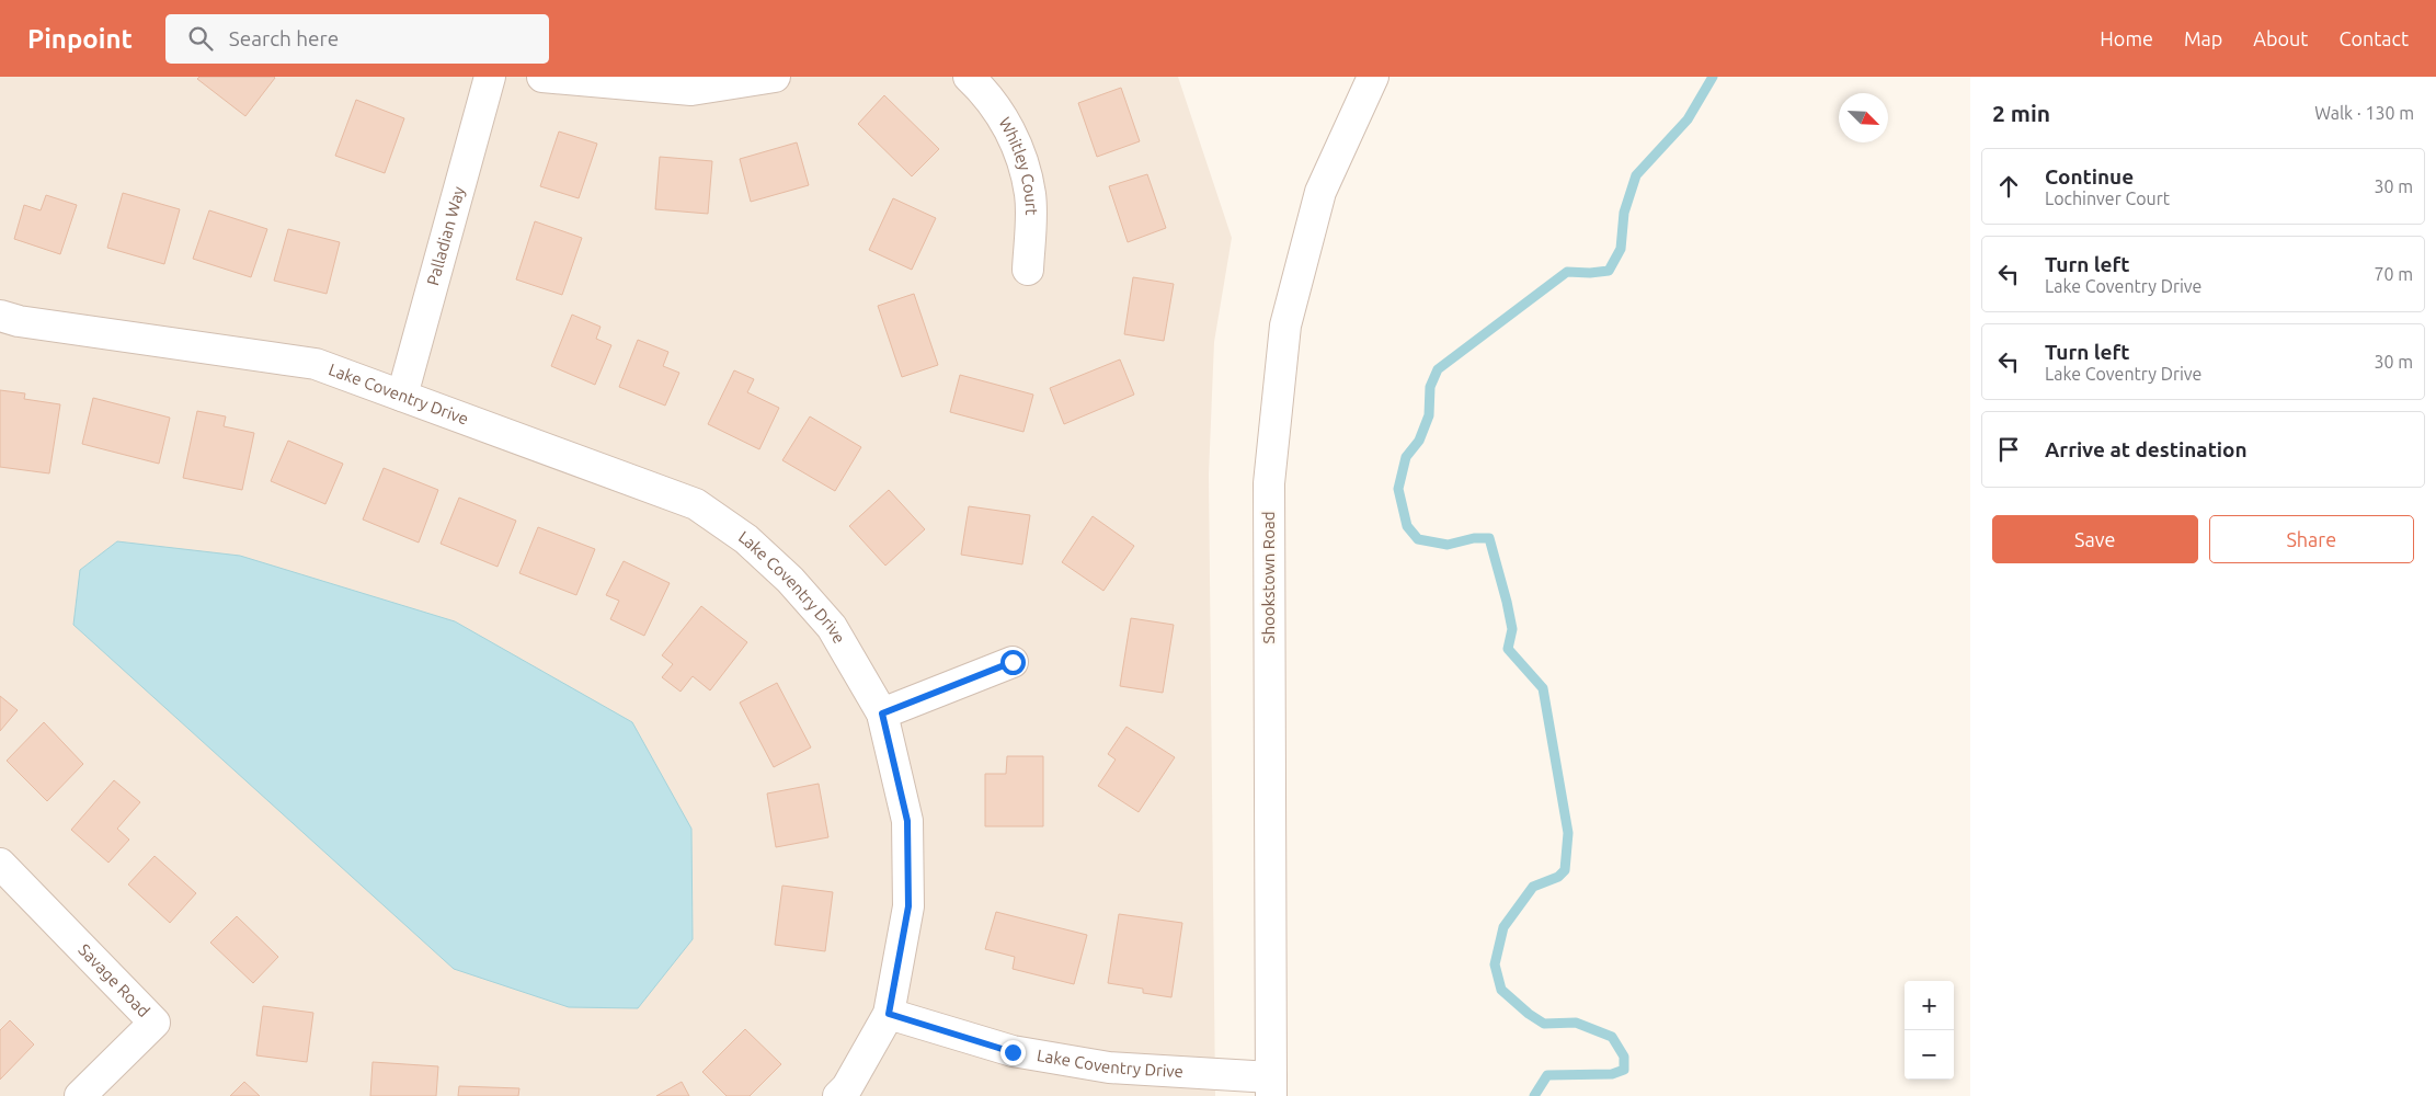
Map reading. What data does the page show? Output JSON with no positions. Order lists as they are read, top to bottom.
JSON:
{
  "streets": {
    "street": [
      "Whitley Court",
      "Palladian Way",
      "Lake Coventry Drive",
      "Shookstown Road",
      "Savage Road"
    ]
  },
  "crossings": [
    ["Palladian Way", "Lake Coventry Drive"],
    ["Lake Coventry Drive", "Shookstown Road"]
  ],
  "north": "bottom right",
  "page": {
    "header": "Pinpoint",
    "search": "Search here",
    "nav": [
      "Home",
      "Map",
      "About",
      "Contact"
    ],
    "heading": ["2 min", "Walk · 130 m"],
    "list": [
      ["Continue", "Lochinver Court", "30 m"],
      ["Turn left", "Lake Coventry Drive", "70 m"],
      ["Turn left", "Lake Coventry Drive", "30 m"],
      "Arrive at destination"
    ],
    "buttons": ["Save", "Share"],
    "map_buttons": ["+", "−"]
  }
}
